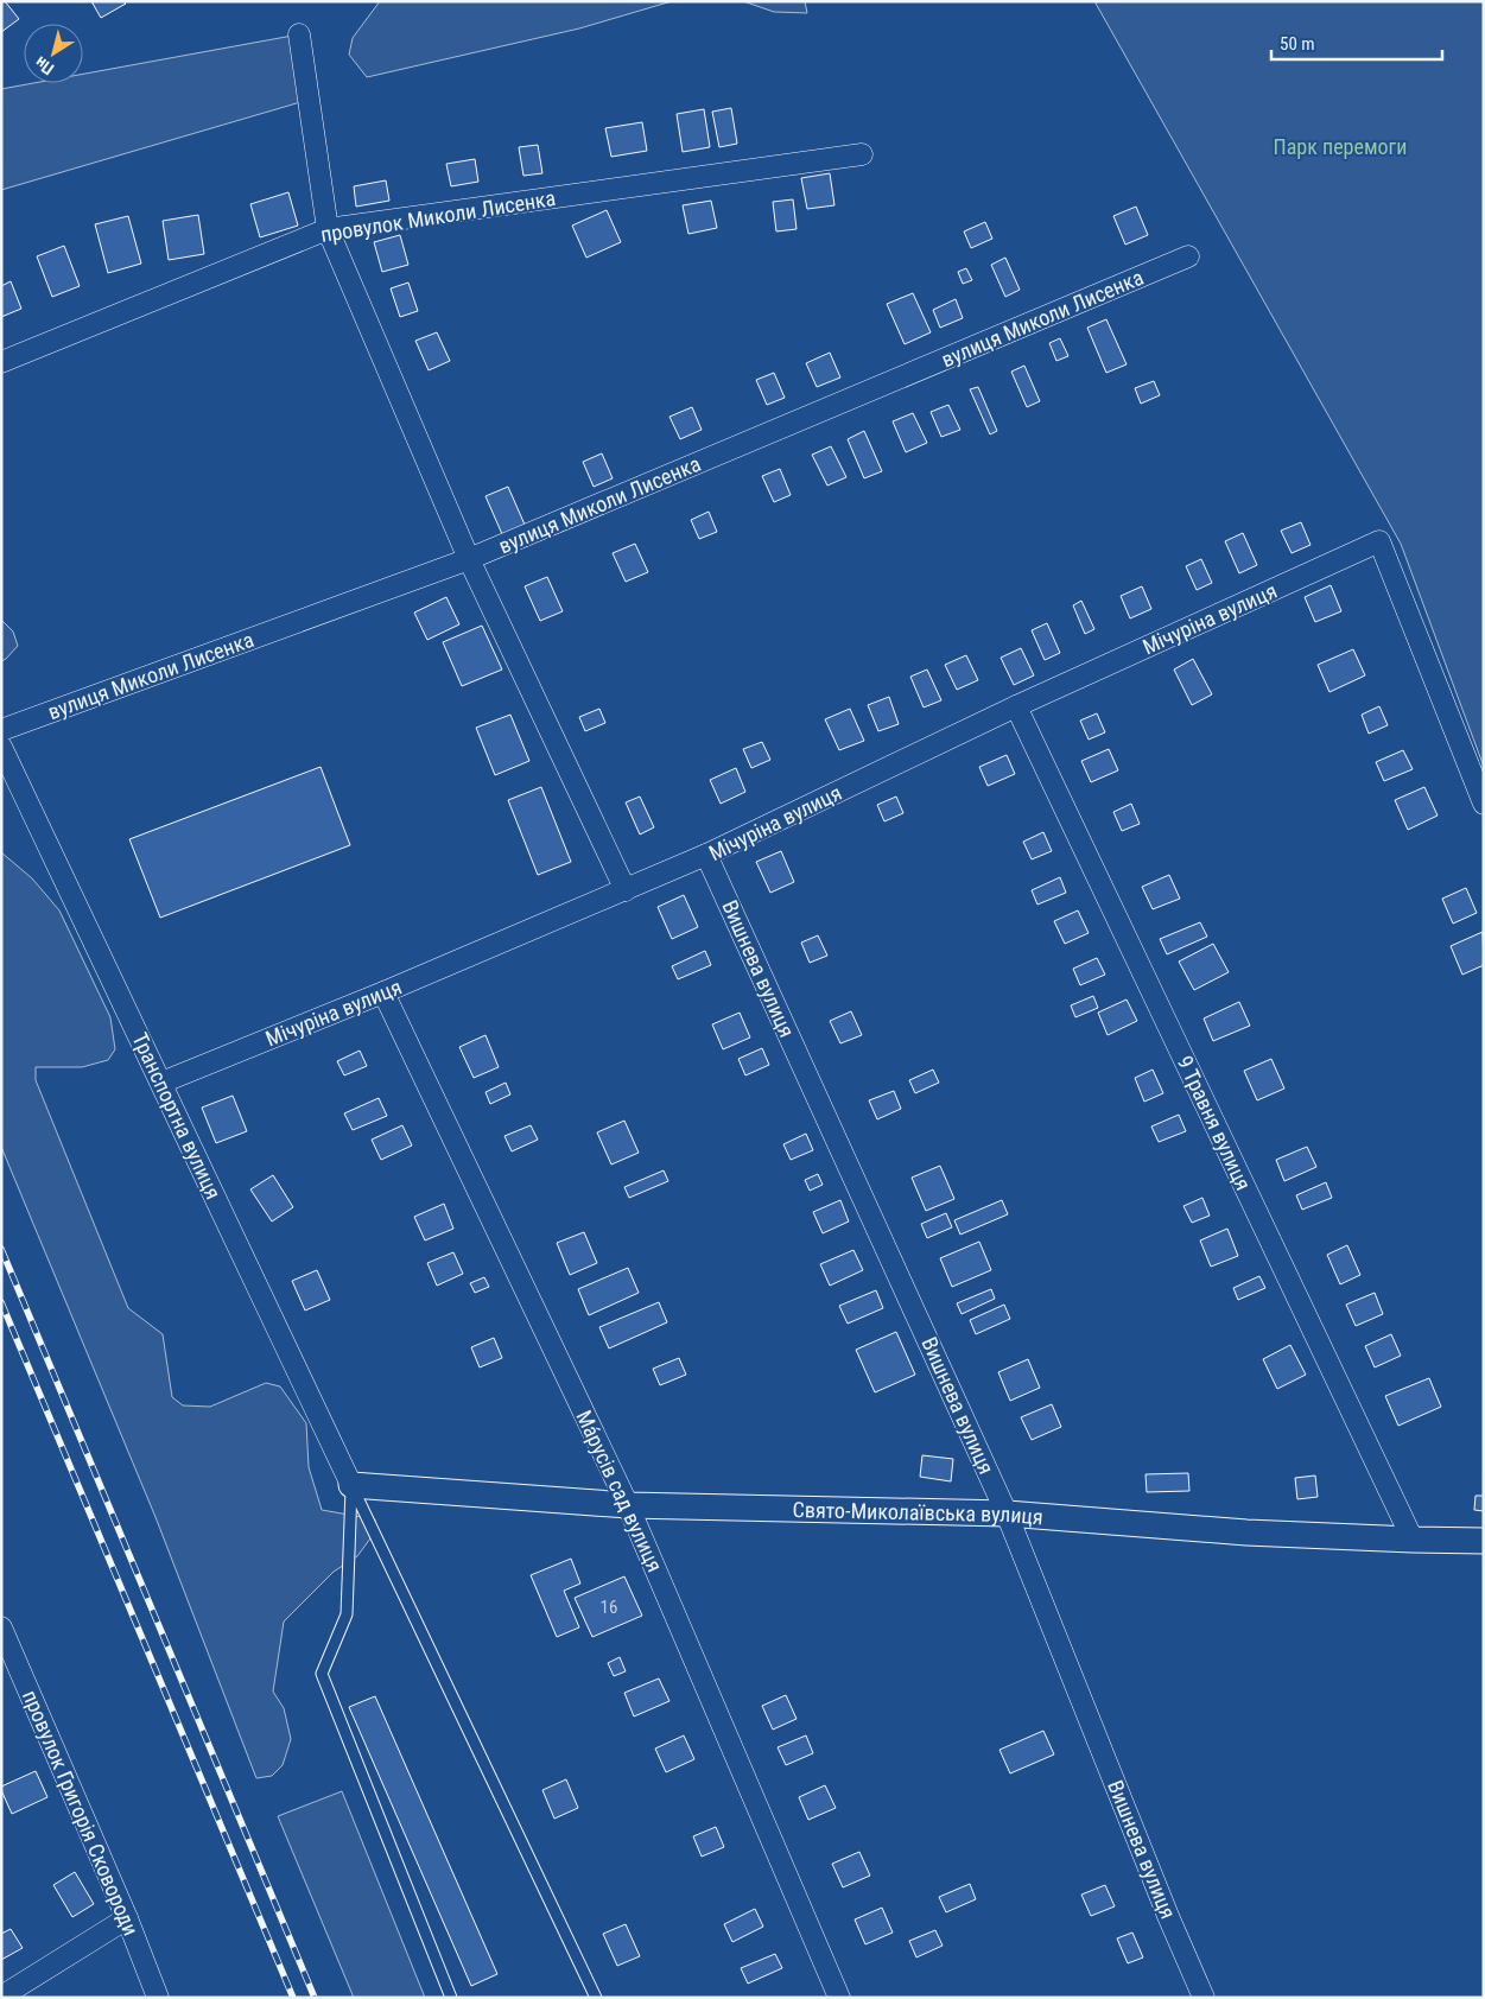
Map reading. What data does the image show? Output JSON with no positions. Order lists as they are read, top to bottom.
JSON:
{
  "streets": {
    "street": [
      "провулок Миколи Лисенка",
      "вулиця Миколи Лисенка",
      "Мічуріна вулиця",
      "Вишнева вулиця",
      "Транспортна вулиця",
      "9 Травня вулиця",
      "Мáрусів сад вулиця",
      "Свято-Миколаївська вулиця",
      "провулок Григорія Сковороди"
    ]
  },
  "crossings": [
    ["Мічуріна вулиця", "Вишнева вулиця"],
    ["Мічуріна вулиця", "Транспортна вулиця"],
    ["Мічуріна вулиця", "9 Травня вулиця"],
    ["Мічуріна вулиця", "Мáрусів сад вулиця"],
    ["Вишнева вулиця", "Свято-Миколаївська вулиця"],
    ["Транспортна вулиця", "Свято-Миколаївська вулиця"],
    ["9 Травня вулиця", "Свято-Миколаївська вулиця"],
    ["Мáрусів сад вулиця", "Свято-Миколаївська вулиця"]
  ],
  "parks": ["Парк перемоги"],
  "house_numbers": ["16"],
  "scale_bar": "50 m",
  "north": "bottom left"
}
